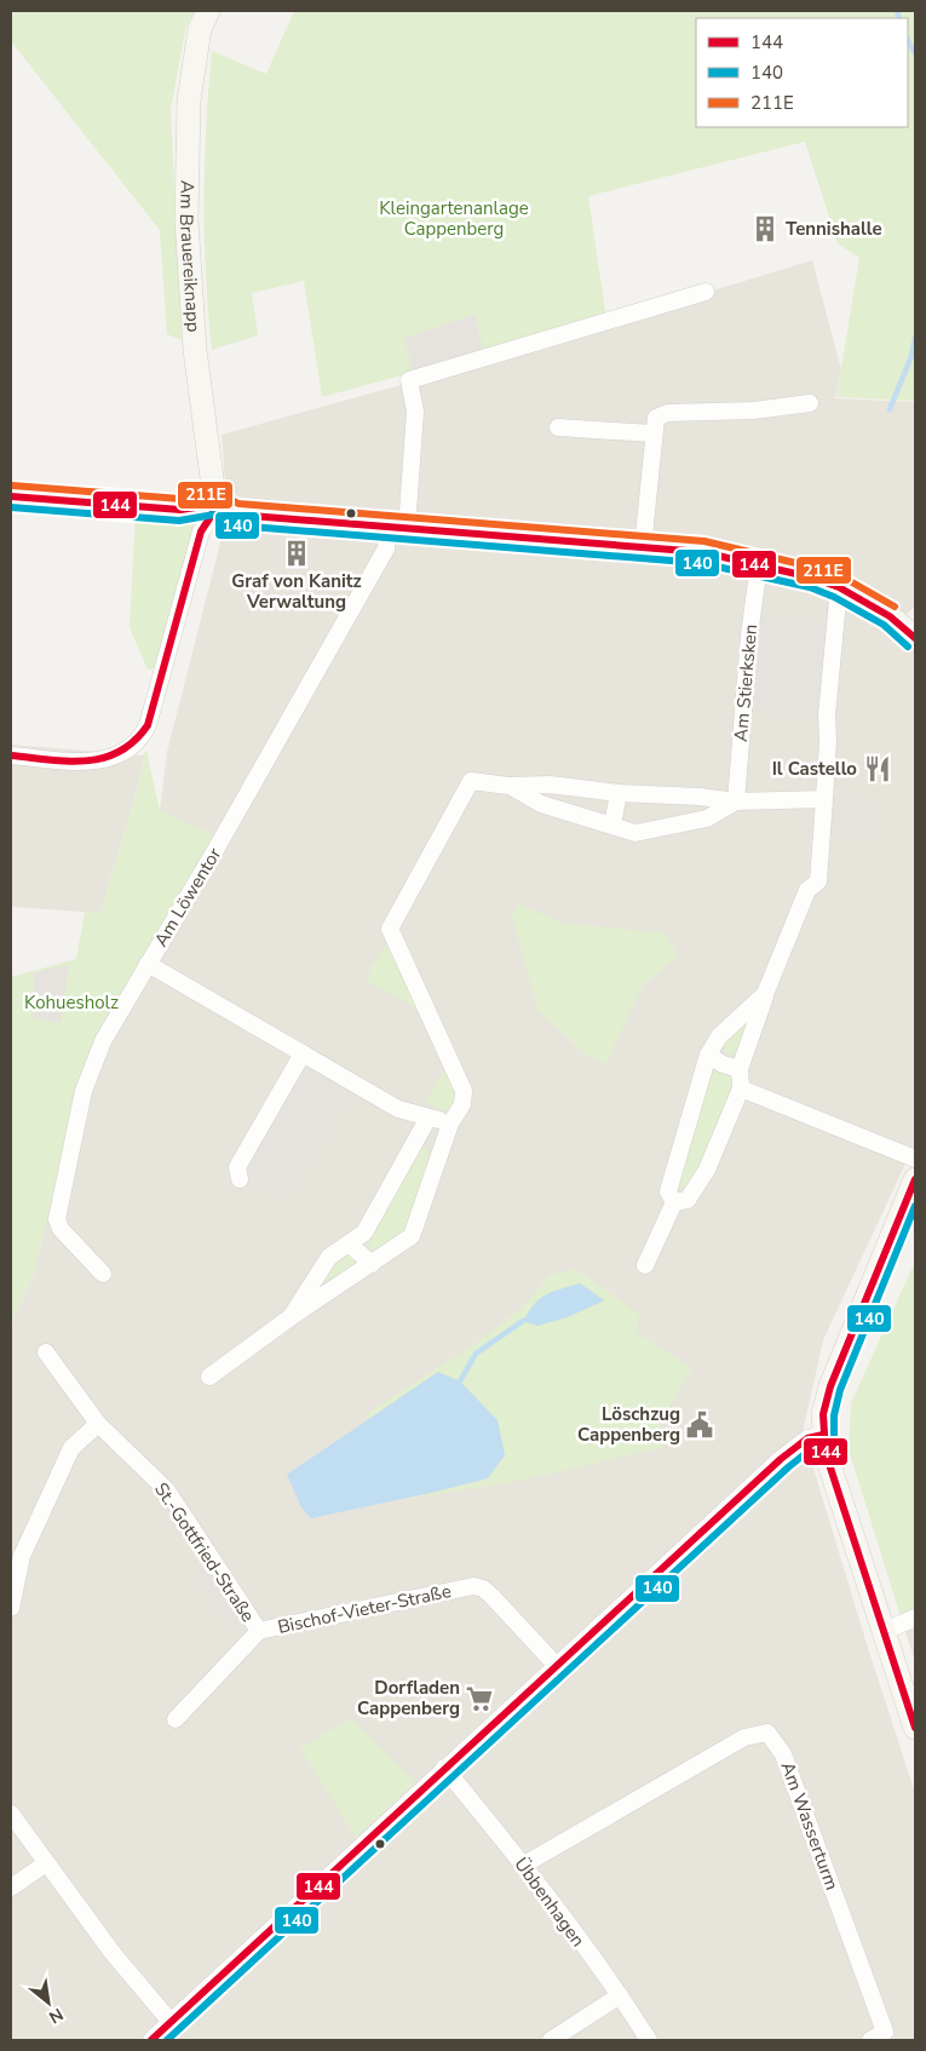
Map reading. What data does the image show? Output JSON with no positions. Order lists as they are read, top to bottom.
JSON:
{
  "streets": {
    "main road": ["Am Brauereiknapp"],
    "street": [
      "Am Stierksken",
      "Am Löwentor",
      "St.-Gottfried-Straße",
      "Bischof-Vieter-Straße",
      "Am Wasserturm",
      "Übbenhagen"
    ]
  },
  "crossings": [
    ["St.-Gottfried-Straße", "Bischof-Vieter-Straße"],
    ["Am Wasserturm", "Übbenhagen"]
  ],
  "parks": ["Kleingartenanlage Cappenberg", "Kohuesholz"],
  "places": {
    "building": ["Tennishalle", "Graf von Kanitz Verwaltung"],
    "restaurant": ["Il Castello"],
    "public building": ["Löschzug Cappenberg"],
    "supermarket": ["Dorfladen Cappenberg"]
  },
  "lines": ["transit line 211E", "transit line 144", "transit line 140"],
  "legend": ["144", "140", "211E"],
  "north": "bottom right"
}
